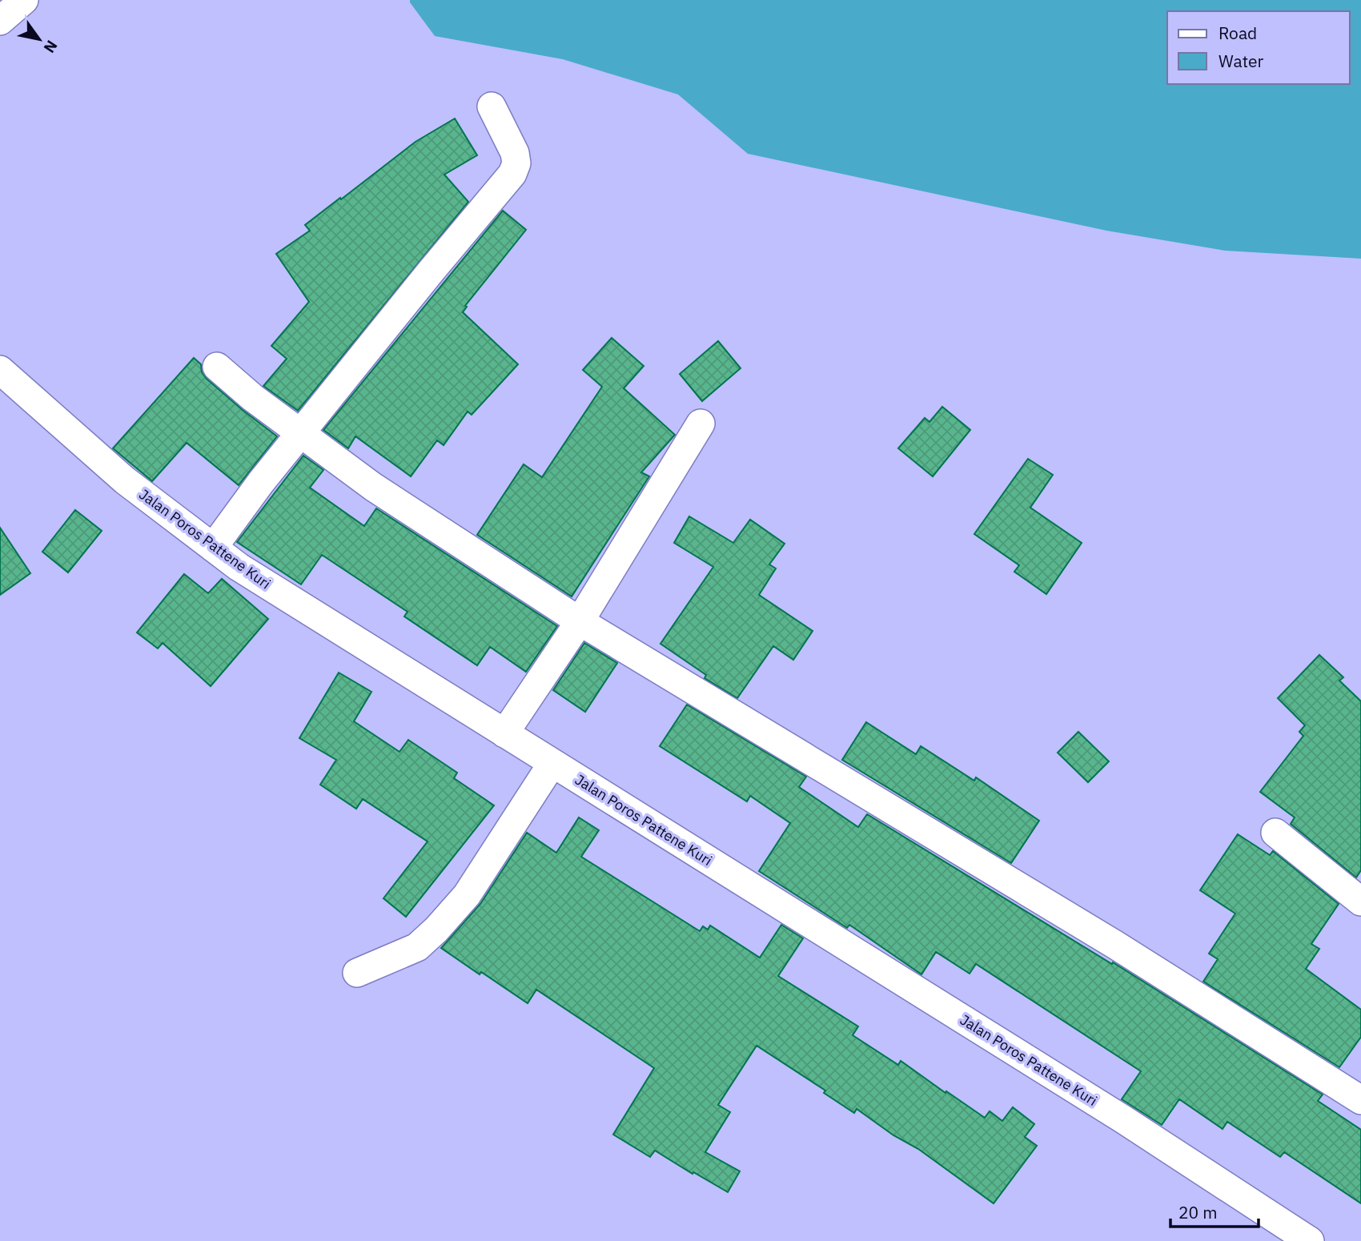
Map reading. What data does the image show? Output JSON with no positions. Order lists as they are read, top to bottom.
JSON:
{
  "streets": {
    "street": ["Jalan Poros Pattene Kuri"]
  },
  "legend": ["Road", "Water"],
  "scale_bar": "20 m",
  "north": "bottom right"
}
